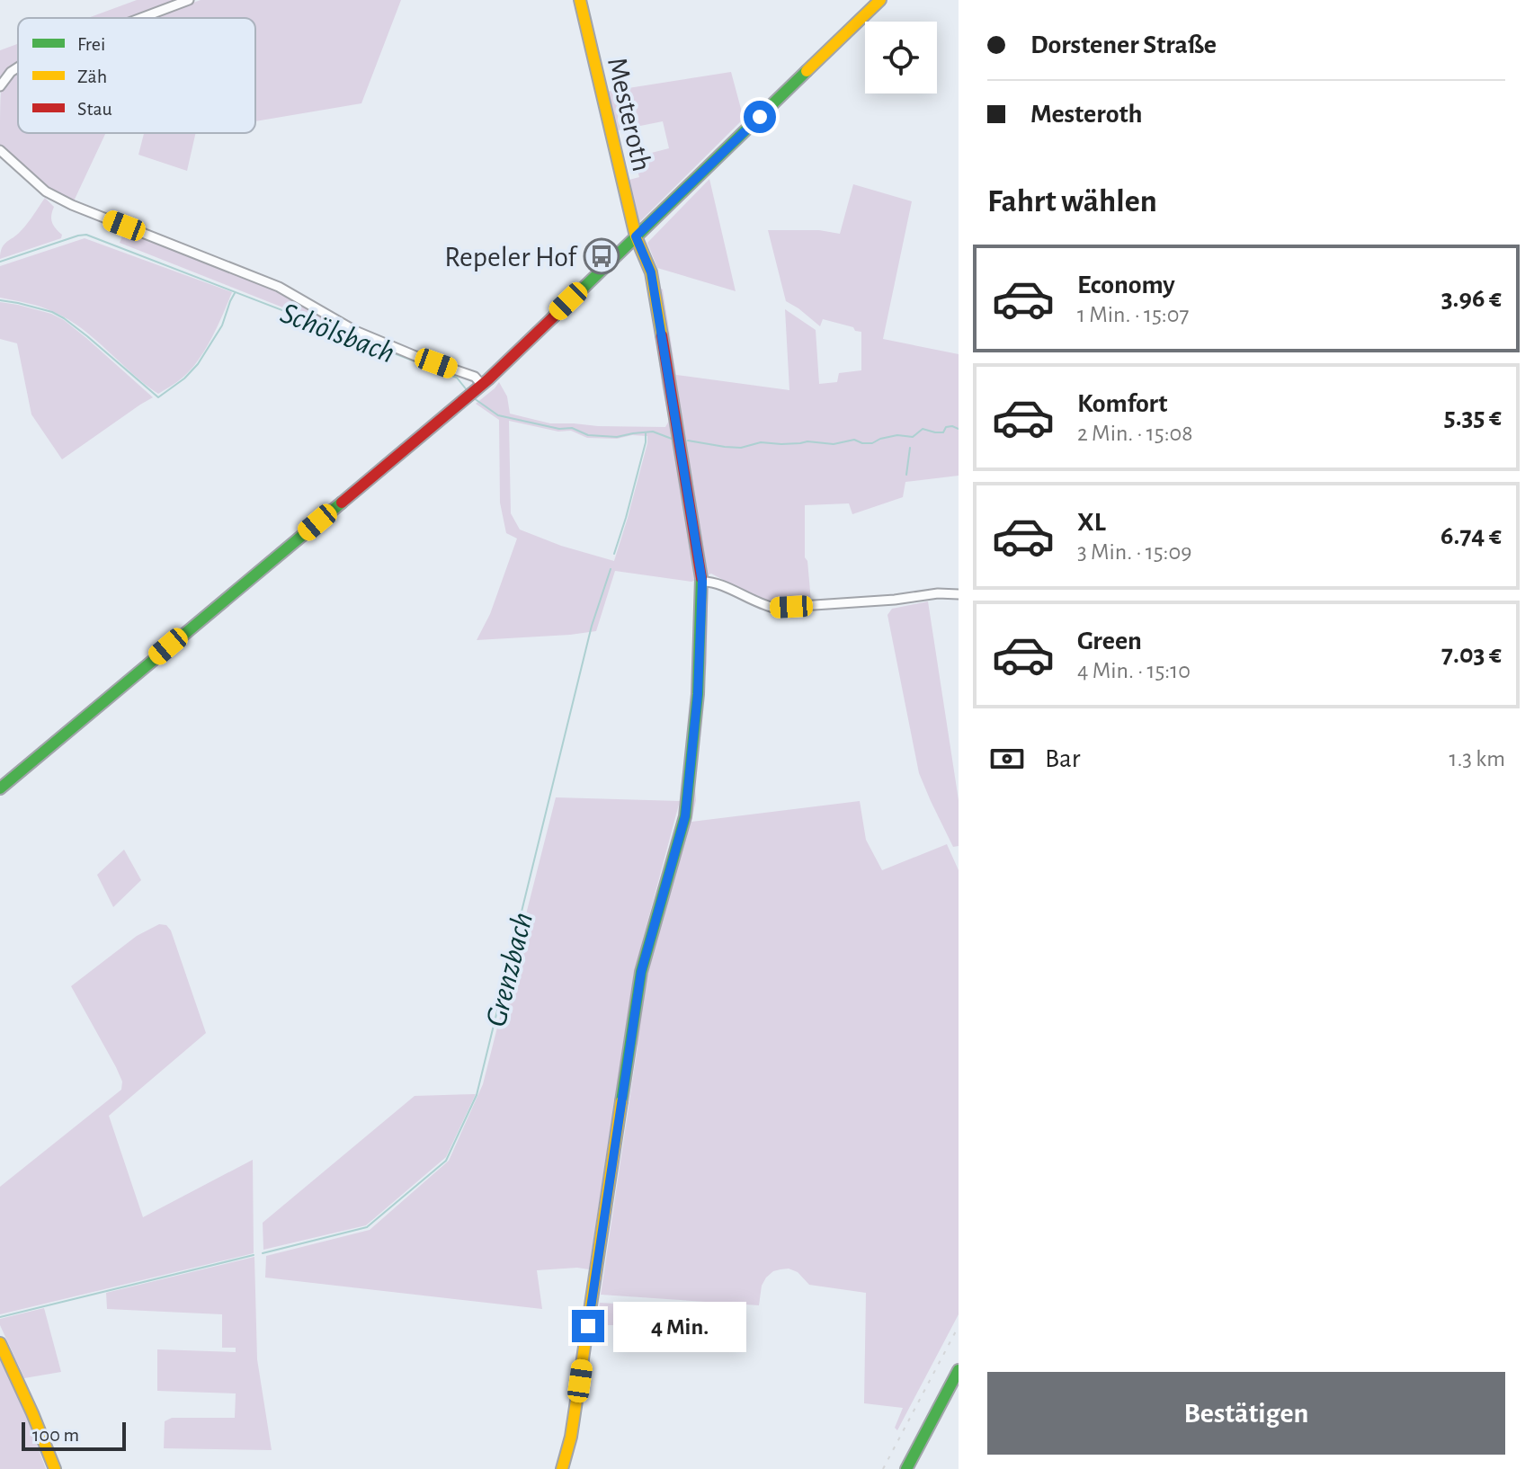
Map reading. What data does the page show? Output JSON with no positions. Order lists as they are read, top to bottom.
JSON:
{
  "streets": {
    "street": ["Mesteroth"]
  },
  "water": ["Schölsbach", "Grenzbach"],
  "places": {
    "bus stop": ["Repeler Hof"]
  },
  "legend": ["Frei", "Zäh", "Stau"],
  "scale_bar": "100 m",
  "page": {
    "banner": ["Dorstener Straße", "Mesteroth"],
    "heading": "Fahrt wählen",
    "list": [
      {
        "name": "Economy",
        "note": "1 Min. · 15:07",
        "value": "3.96 €"
      },
      {
        "name": "Komfort",
        "note": "2 Min. · 15:08",
        "value": "5.35 €"
      },
      {
        "name": "XL",
        "note": "3 Min. · 15:09",
        "value": "6.74 €"
      },
      {
        "name": "Green",
        "note": "4 Min. · 15:10",
        "value": "7.03 €"
      }
    ],
    "pay": ["Bar", "1.3 km"],
    "bubble": "4 Min.",
    "buttons": "Bestätigen",
    "scale": "100 m"
  }
}
